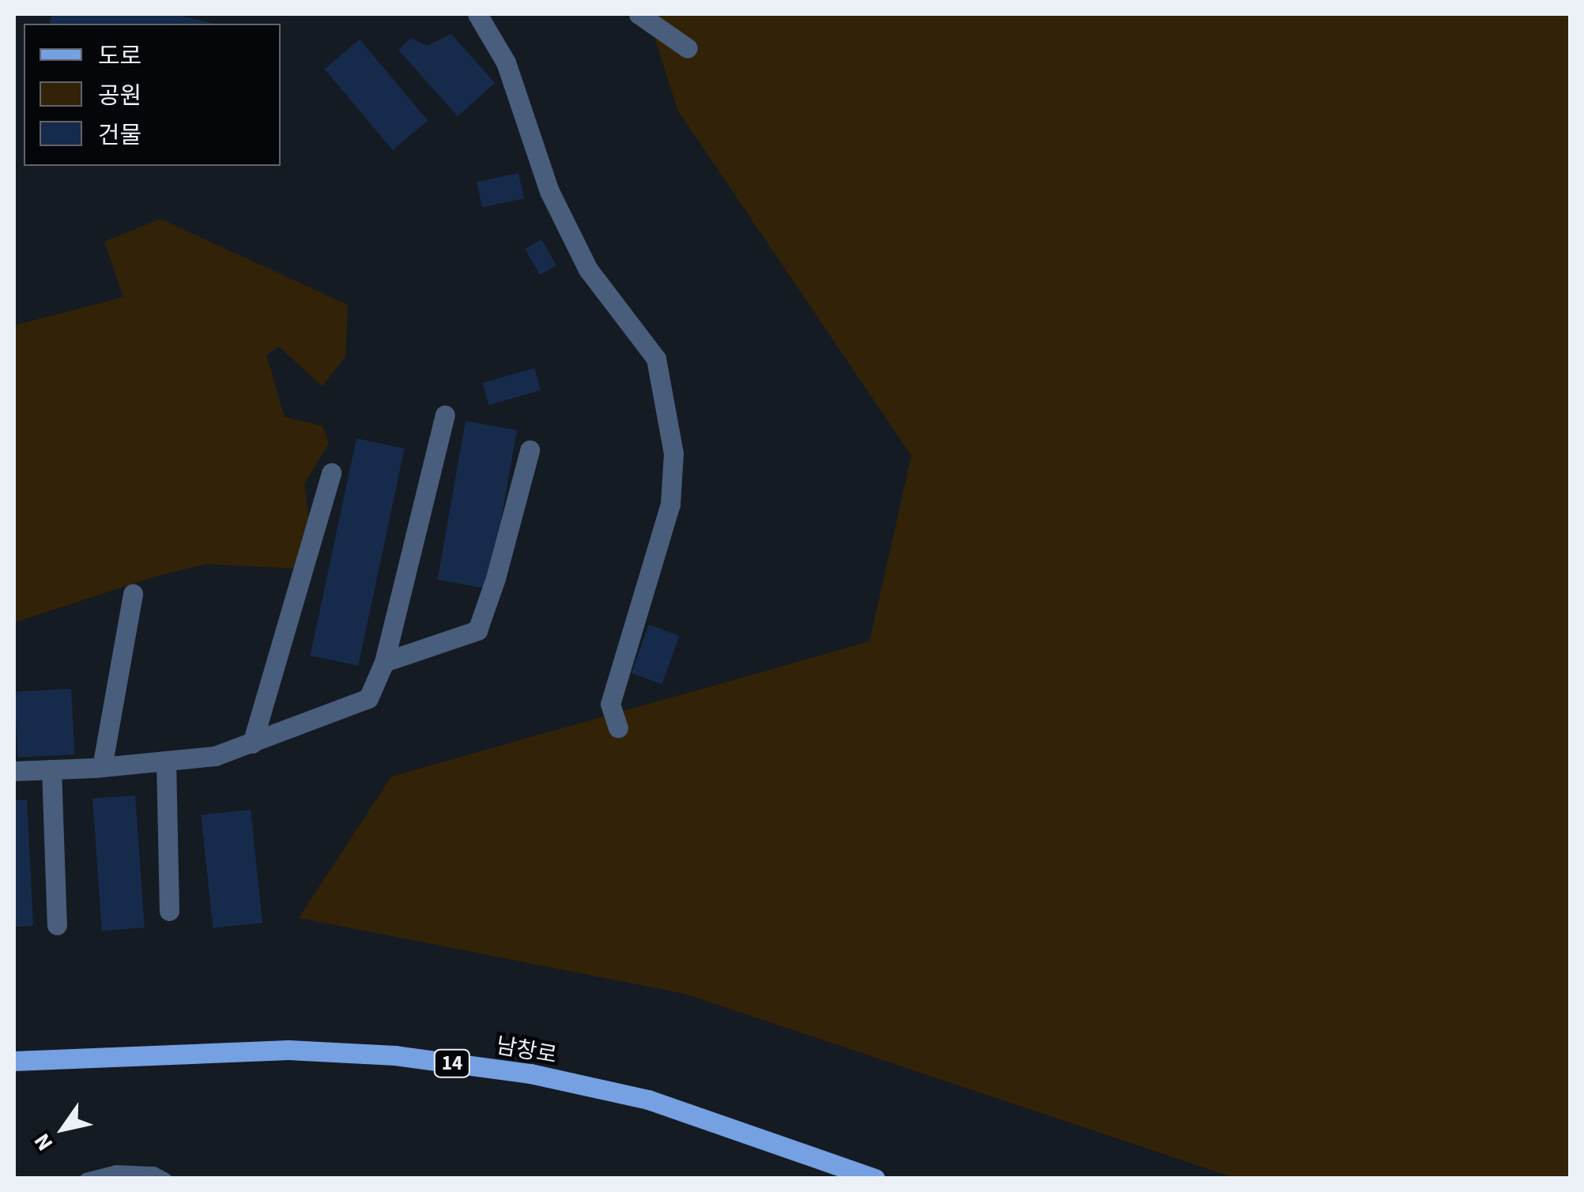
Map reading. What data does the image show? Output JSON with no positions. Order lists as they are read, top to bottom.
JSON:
{
  "streets": {
    "main road": ["남창로", "14"]
  },
  "legend": ["도로", "공원", "건물"],
  "north": "bottom left"
}
